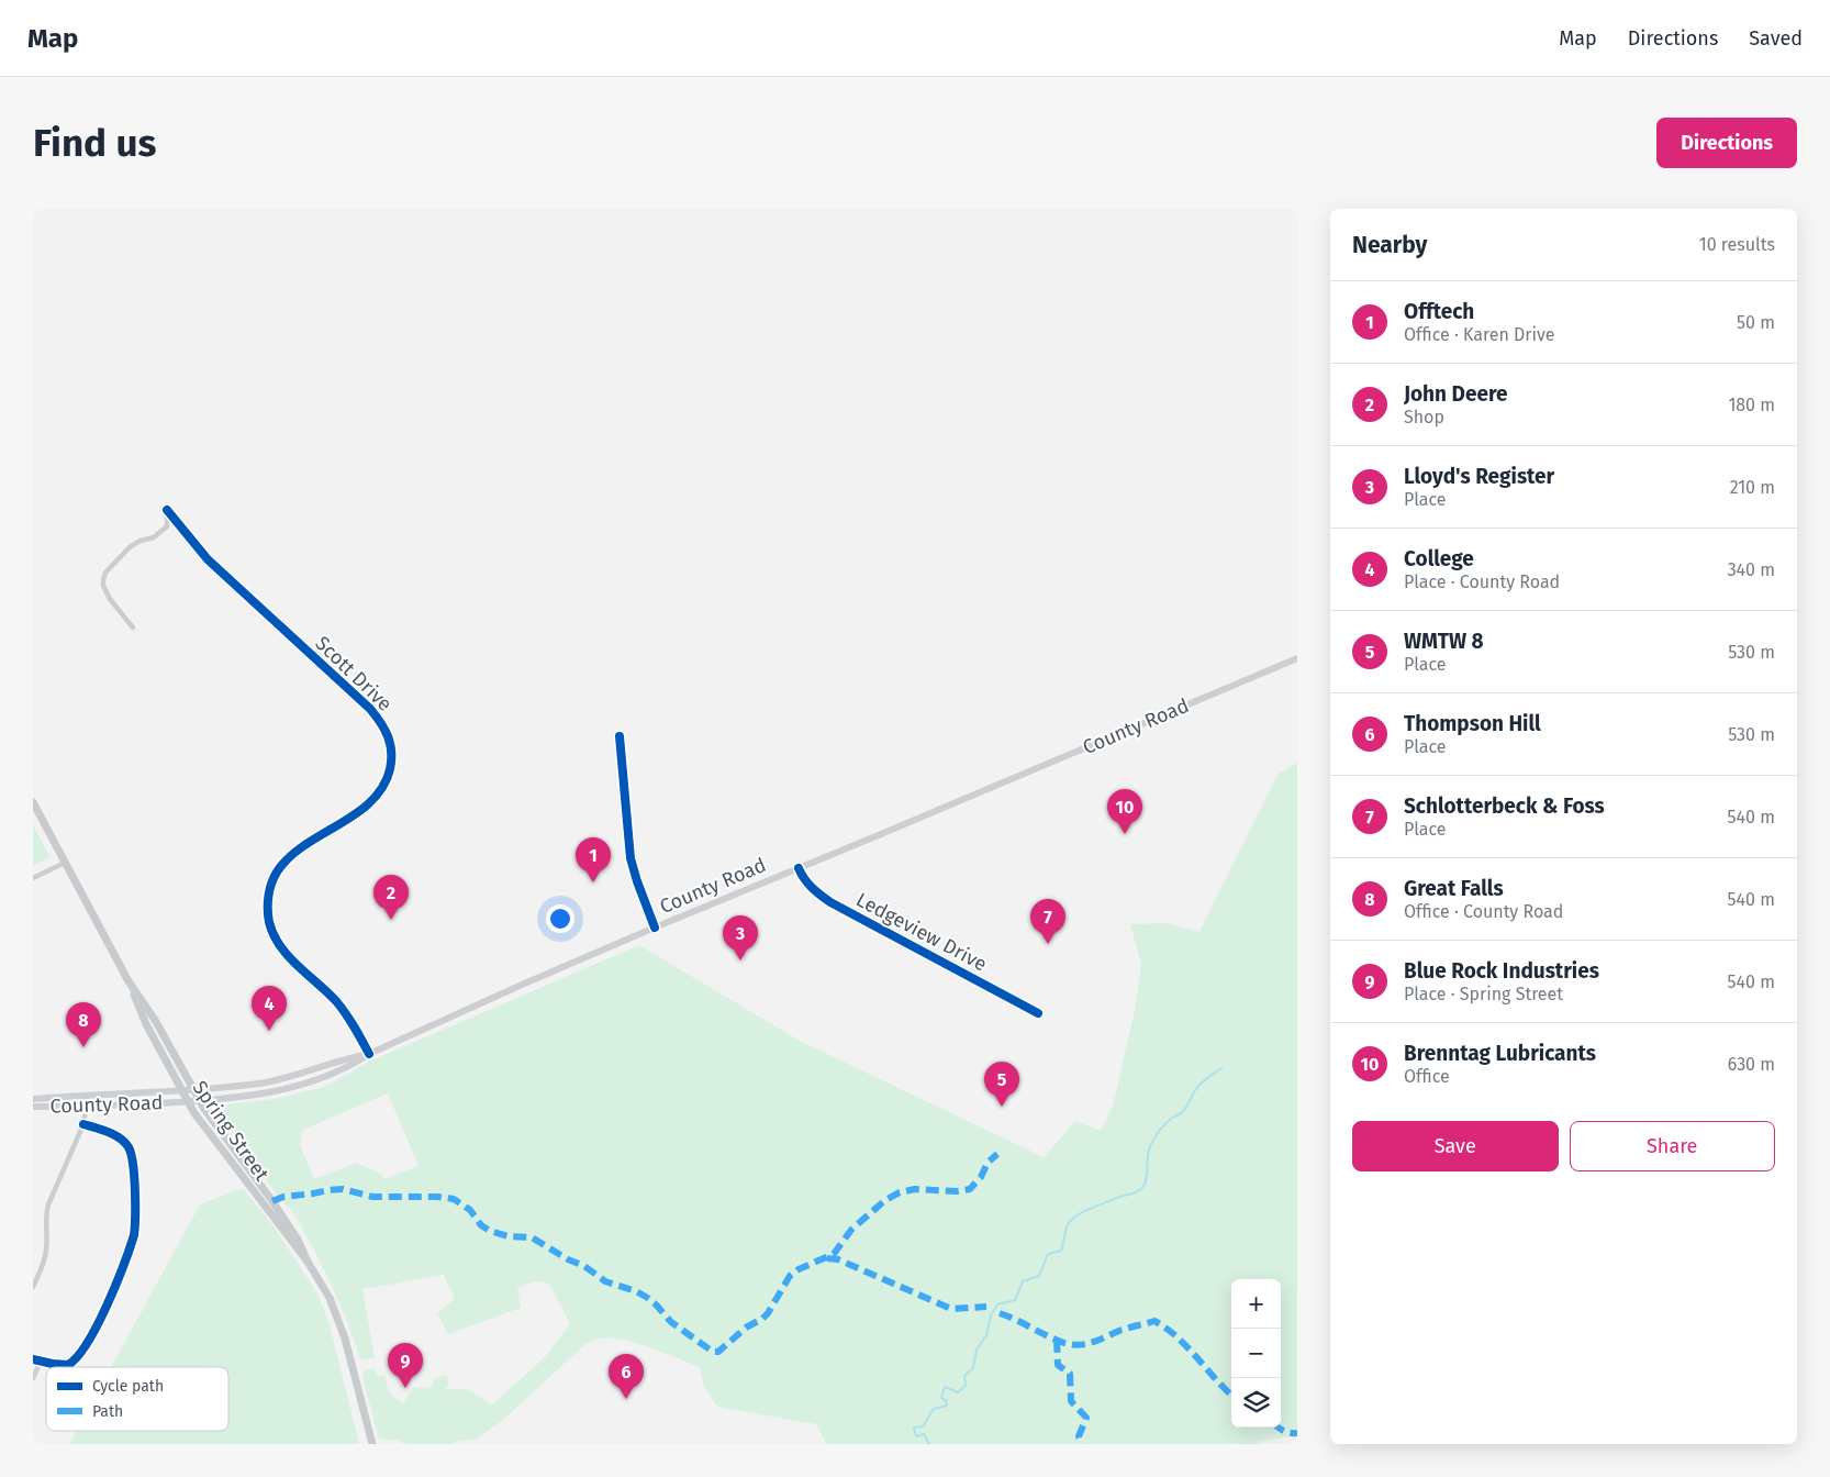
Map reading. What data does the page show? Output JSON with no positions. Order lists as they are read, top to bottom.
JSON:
{
  "streets": {
    "main road": ["County Road", "Spring Street"],
    "street": ["Scott Drive", "Ledgeview Drive"]
  },
  "crossings": [
    ["Scott Drive", "County Road"],
    ["County Road", "Ledgeview Drive"],
    ["County Road", "Spring Street"]
  ],
  "legend": ["Cycle path", "Path"],
  "page": {
    "header": "Map",
    "nav": ["Map", "Directions", "Saved"],
    "buttons": [
      "Directions",
      ["Save", "Share"]
    ],
    "title": "Find us",
    "heading": ["Nearby", "10 results"],
    "list": [
      {
        "mark": "1",
        "name": "Offtech",
        "note": "Office · Karen Drive",
        "value": "50 m"
      },
      {
        "mark": "2",
        "name": "John Deere",
        "note": "Shop",
        "value": "180 m"
      },
      {
        "mark": "3",
        "name": "Lloyd's Register",
        "note": "Place",
        "value": "210 m"
      },
      {
        "mark": "4",
        "name": "College",
        "note": "Place · County Road",
        "value": "340 m"
      },
      {
        "mark": "5",
        "name": "WMTW 8",
        "note": "Place",
        "value": "530 m"
      },
      {
        "mark": "6",
        "name": "Thompson Hill",
        "note": "Place",
        "value": "530 m"
      },
      {
        "mark": "7",
        "name": "Schlotterbeck & Foss",
        "note": "Place",
        "value": "540 m"
      },
      {
        "mark": "8",
        "name": "Great Falls",
        "note": "Office · County Road",
        "value": "540 m"
      },
      {
        "mark": "9",
        "name": "Blue Rock Industries",
        "note": "Place · Spring Street",
        "value": "540 m"
      },
      {
        "mark": "10",
        "name": "Brenntag Lubricants",
        "note": "Office",
        "value": "630 m"
      }
    ],
    "pins": [
      "10",
      "1",
      "2",
      "7",
      "3",
      "4",
      "8",
      "5",
      "9",
      "6"
    ],
    "map_buttons": ["+", "−"]
  }
}
